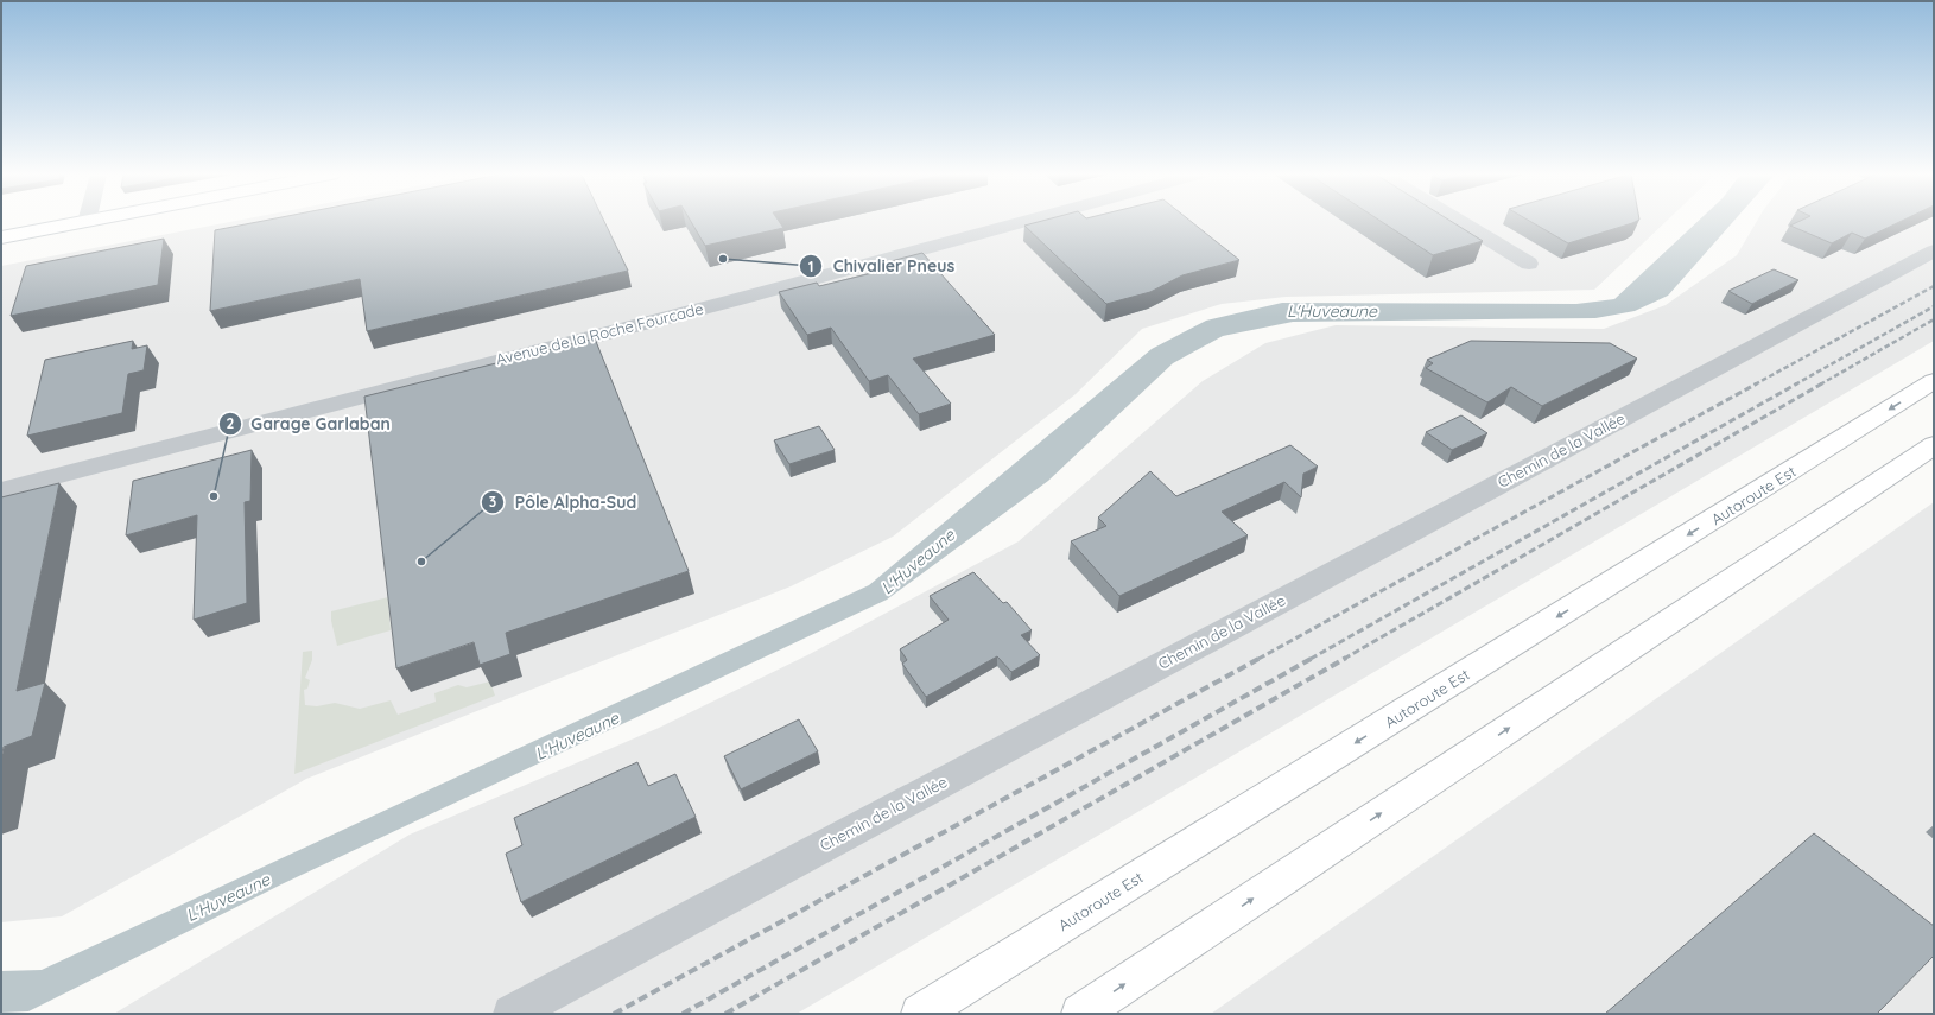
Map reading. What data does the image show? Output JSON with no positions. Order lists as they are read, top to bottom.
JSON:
{
  "streets": {
    "main road": ["Autoroute Est"],
    "street": ["Avenue de la Roche Fourcade", "Chemin de la Vallée"]
  },
  "water": ["L'Huveaune"],
  "places": ["Chivalier Pneus", "Garage Garlaban", "Pôle Alpha-Sud"]
}
